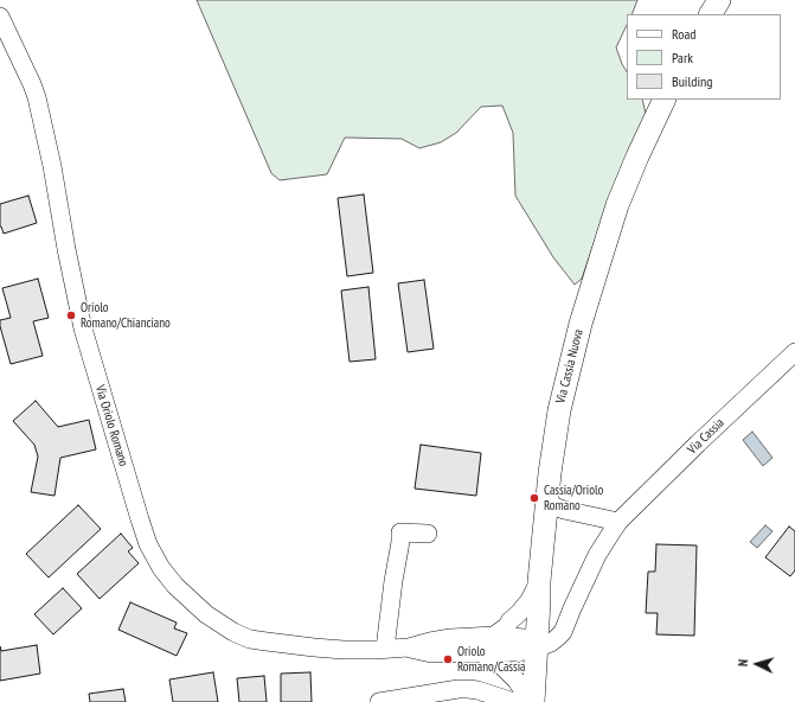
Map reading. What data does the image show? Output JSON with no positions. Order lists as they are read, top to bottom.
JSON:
{
  "streets": {
    "main road": ["Via Cassia Nuova"],
    "street": ["Via Oriolo Romano", "Via Cassia"]
  },
  "crossings": [
    ["Via Cassia Nuova", "Via Oriolo Romano"],
    ["Via Cassia Nuova", "Via Cassia"],
    ["Via Oriolo Romano", "Via Cassia"]
  ],
  "places": ["Oriolo Romano/Chianciano", "Cassia/Oriolo Romano", "Oriolo Romano/Cassia"],
  "legend": ["Road", "Park", "Building"],
  "north": "left"
}
